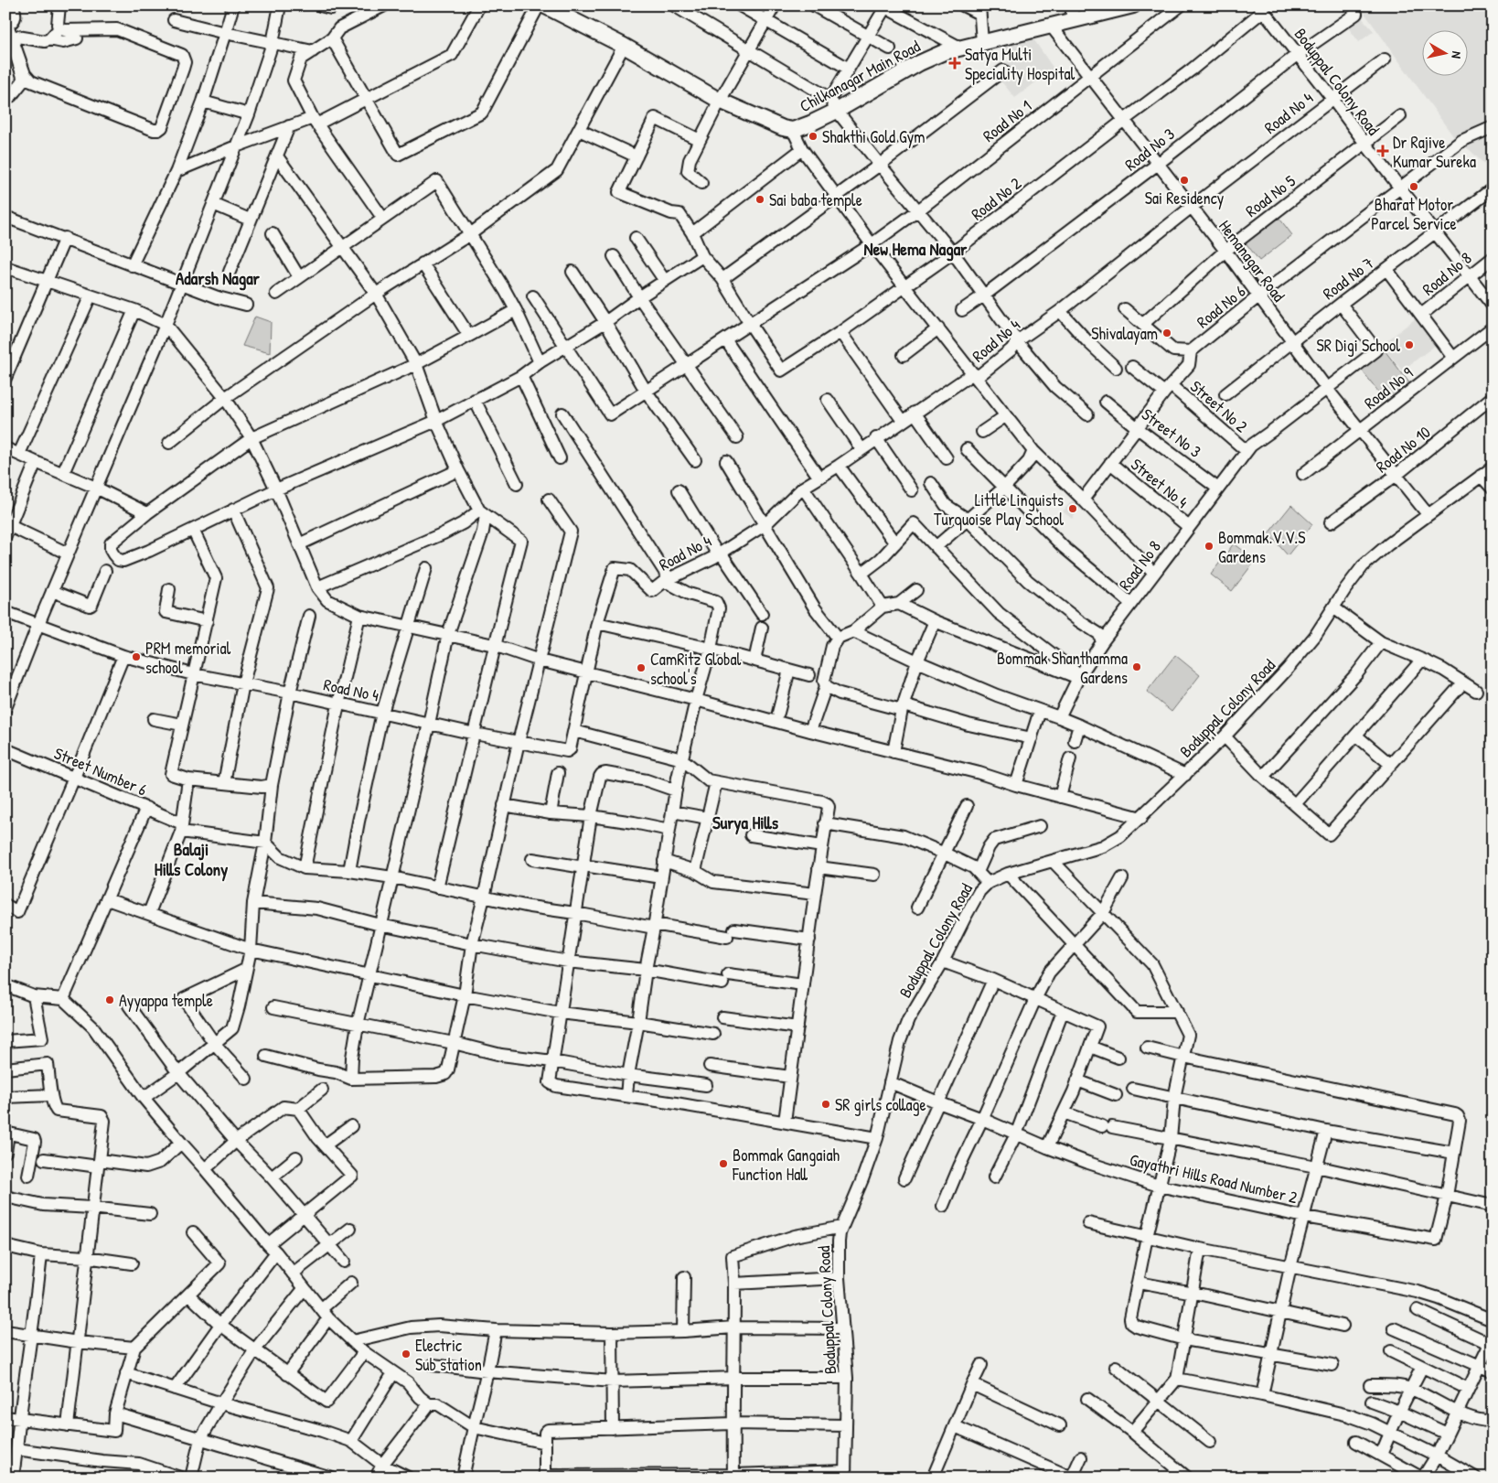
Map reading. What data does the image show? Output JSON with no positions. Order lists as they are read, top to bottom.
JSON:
{
  "streets": {
    "main road": ["Chilkanagar Main Road"],
    "street": [
      "Boduppal Colony Road",
      "Road No 4",
      "Road No 1",
      "Road No 3",
      "Road No 5",
      "Road No 2",
      "Hemanagar Road",
      "Road No 8",
      "Road No 7",
      "Road No 6",
      "Road No 9",
      "Street No 2",
      "Street No 3",
      "Road No 10",
      "Street No 4",
      "Street Number 6",
      "Gayathri Hills Road Number 2"
    ]
  },
  "crossings": [
    ["Chilkanagar Main Road", "Hemanagar Road"],
    ["Boduppal Colony Road", "Road No 4"],
    ["Boduppal Colony Road", "Road No 3"],
    ["Boduppal Colony Road", "Road No 5"],
    ["Boduppal Colony Road", "Road No 2"],
    ["Boduppal Colony Road", "Hemanagar Road"],
    ["Boduppal Colony Road", "Road No 8"],
    ["Boduppal Colony Road", "Road No 7"],
    ["Boduppal Colony Road", "Road No 6"],
    ["Boduppal Colony Road", "Gayathri Hills Road Number 2"],
    ["Road No 4", "Hemanagar Road"],
    ["Road No 1", "Road No 2"],
    ["Road No 1", "Hemanagar Road"],
    ["Road No 3", "Hemanagar Road"],
    ["Road No 5", "Hemanagar Road"],
    ["Road No 2", "Hemanagar Road"],
    ["Hemanagar Road", "Road No 8"],
    ["Hemanagar Road", "Road No 7"],
    ["Hemanagar Road", "Road No 6"],
    ["Hemanagar Road", "Road No 9"],
    ["Hemanagar Road", "Road No 10"],
    ["Road No 8", "Road No 7"],
    ["Road No 8", "Street No 2"],
    ["Road No 8", "Street No 3"],
    ["Road No 8", "Street No 4"],
    ["Road No 6", "Street No 2"],
    ["Road No 6", "Street No 3"],
    ["Road No 6", "Street No 4"]
  ],
  "districts": [
    "New Hema Nagar",
    "Adarsh Nagar",
    "Surya Hills",
    "Balaji Hills Colony"
  ],
  "places": {
    "health": ["Satya Multi Speciality Hospital", "Dr Rajive Kumar Sureka"],
    "other": [
      "Shakthi Gold Gym",
      "Sai Residency",
      "Bharat Motor Parcel Service",
      "Sai baba temple",
      "Shivalayam",
      "SR Digi School",
      "Little Linguists Turquoise Play School",
      "Bommak.V.V.S Gardens",
      "PRM memorial school",
      "Bommak Shanthamma Gardens",
      "CamRitz Global school's",
      "Ayyappa temple",
      "SR girls collage",
      "Bommak Gangaiah Function Hall",
      "Electric Sub station"
    ]
  },
  "north": "right"
}
